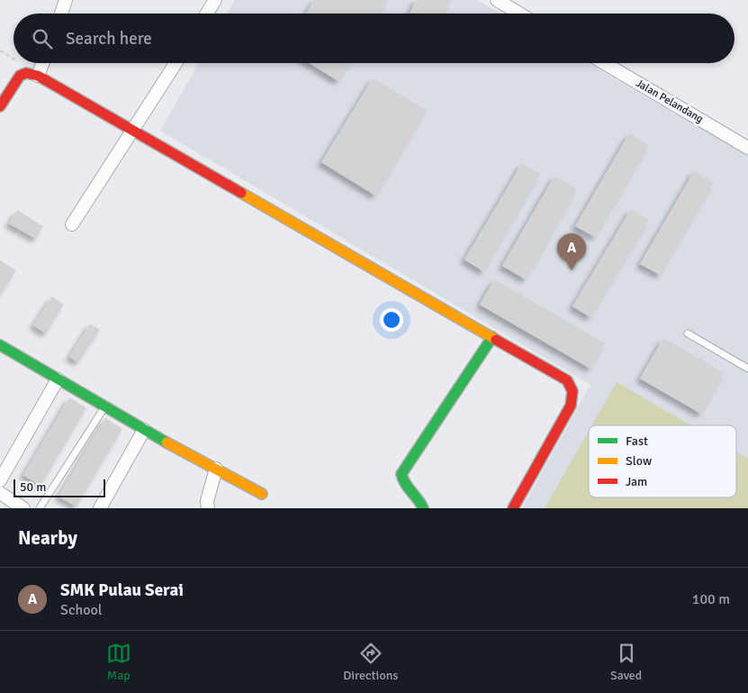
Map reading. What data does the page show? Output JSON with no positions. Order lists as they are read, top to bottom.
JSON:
{
  "streets": {
    "street": ["Jalan Pelandang"]
  },
  "legend": ["Fast", "Slow", "Jam"],
  "scale_bar": "50 m",
  "page": {
    "search": "Search here",
    "pins": "A",
    "scale": "50 m",
    "heading": "Nearby",
    "list": [
      {
        "mark": "A",
        "name": "SMK Pulau Serai",
        "note": "School",
        "value": "100 m"
      }
    ],
    "nav": ["Map", "Directions", "Saved"]
  }
}
